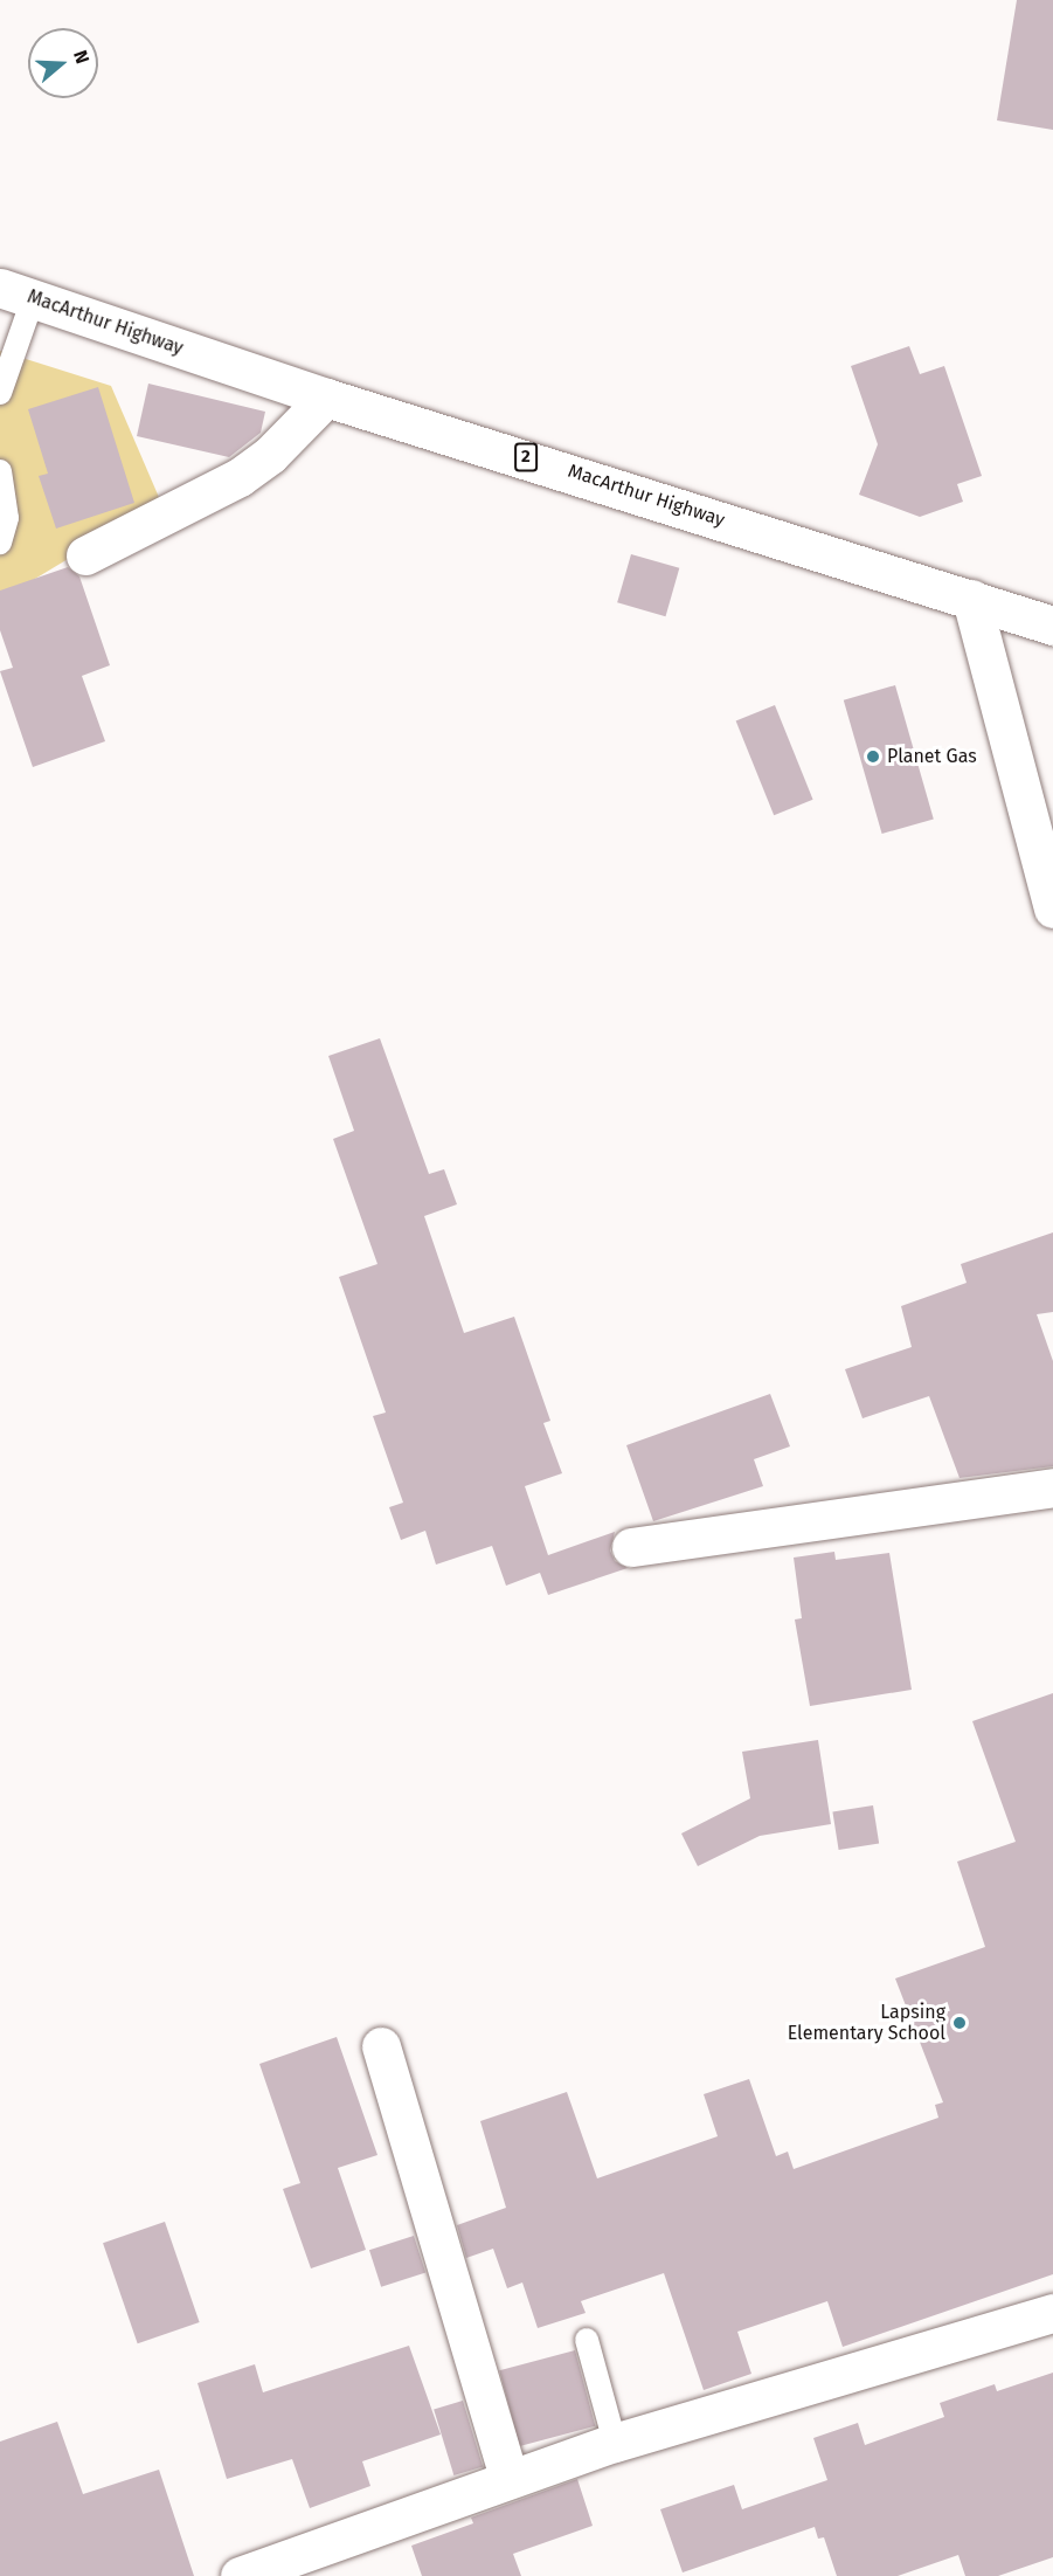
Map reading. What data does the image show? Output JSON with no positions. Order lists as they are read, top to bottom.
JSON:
{
  "streets": {
    "main road": ["MacArthur Highway", "2"]
  },
  "places": ["Planet Gas", "Lapsing Elementary School"],
  "north": "right"
}
